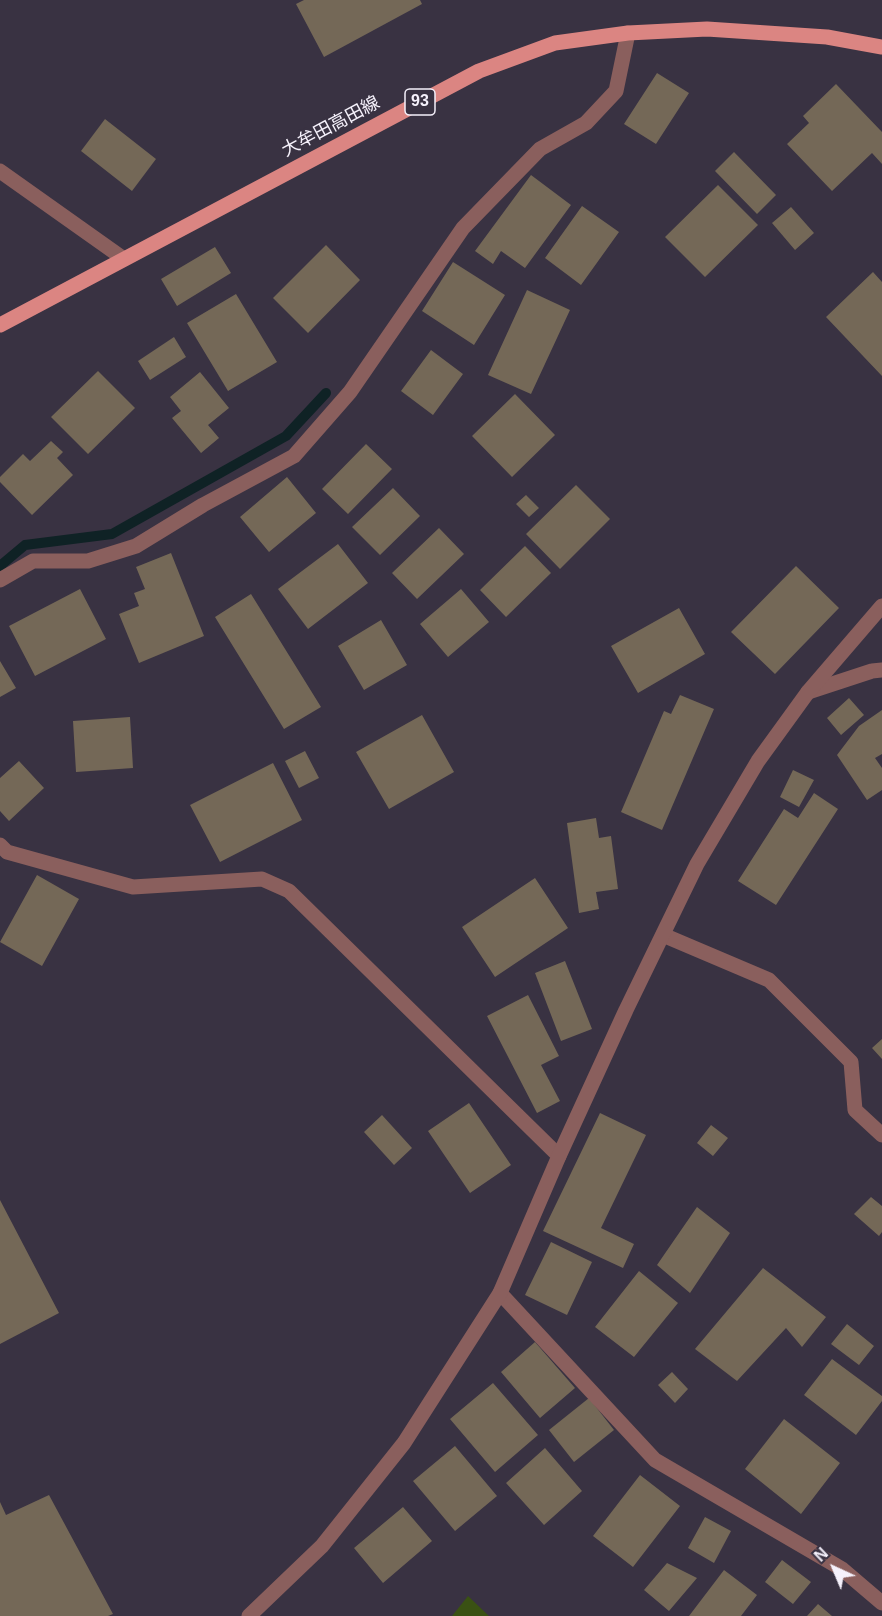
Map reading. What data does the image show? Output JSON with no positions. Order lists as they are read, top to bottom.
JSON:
{
  "streets": {
    "main road": ["93", "大牟田高田線"]
  },
  "north": "top left"
}
